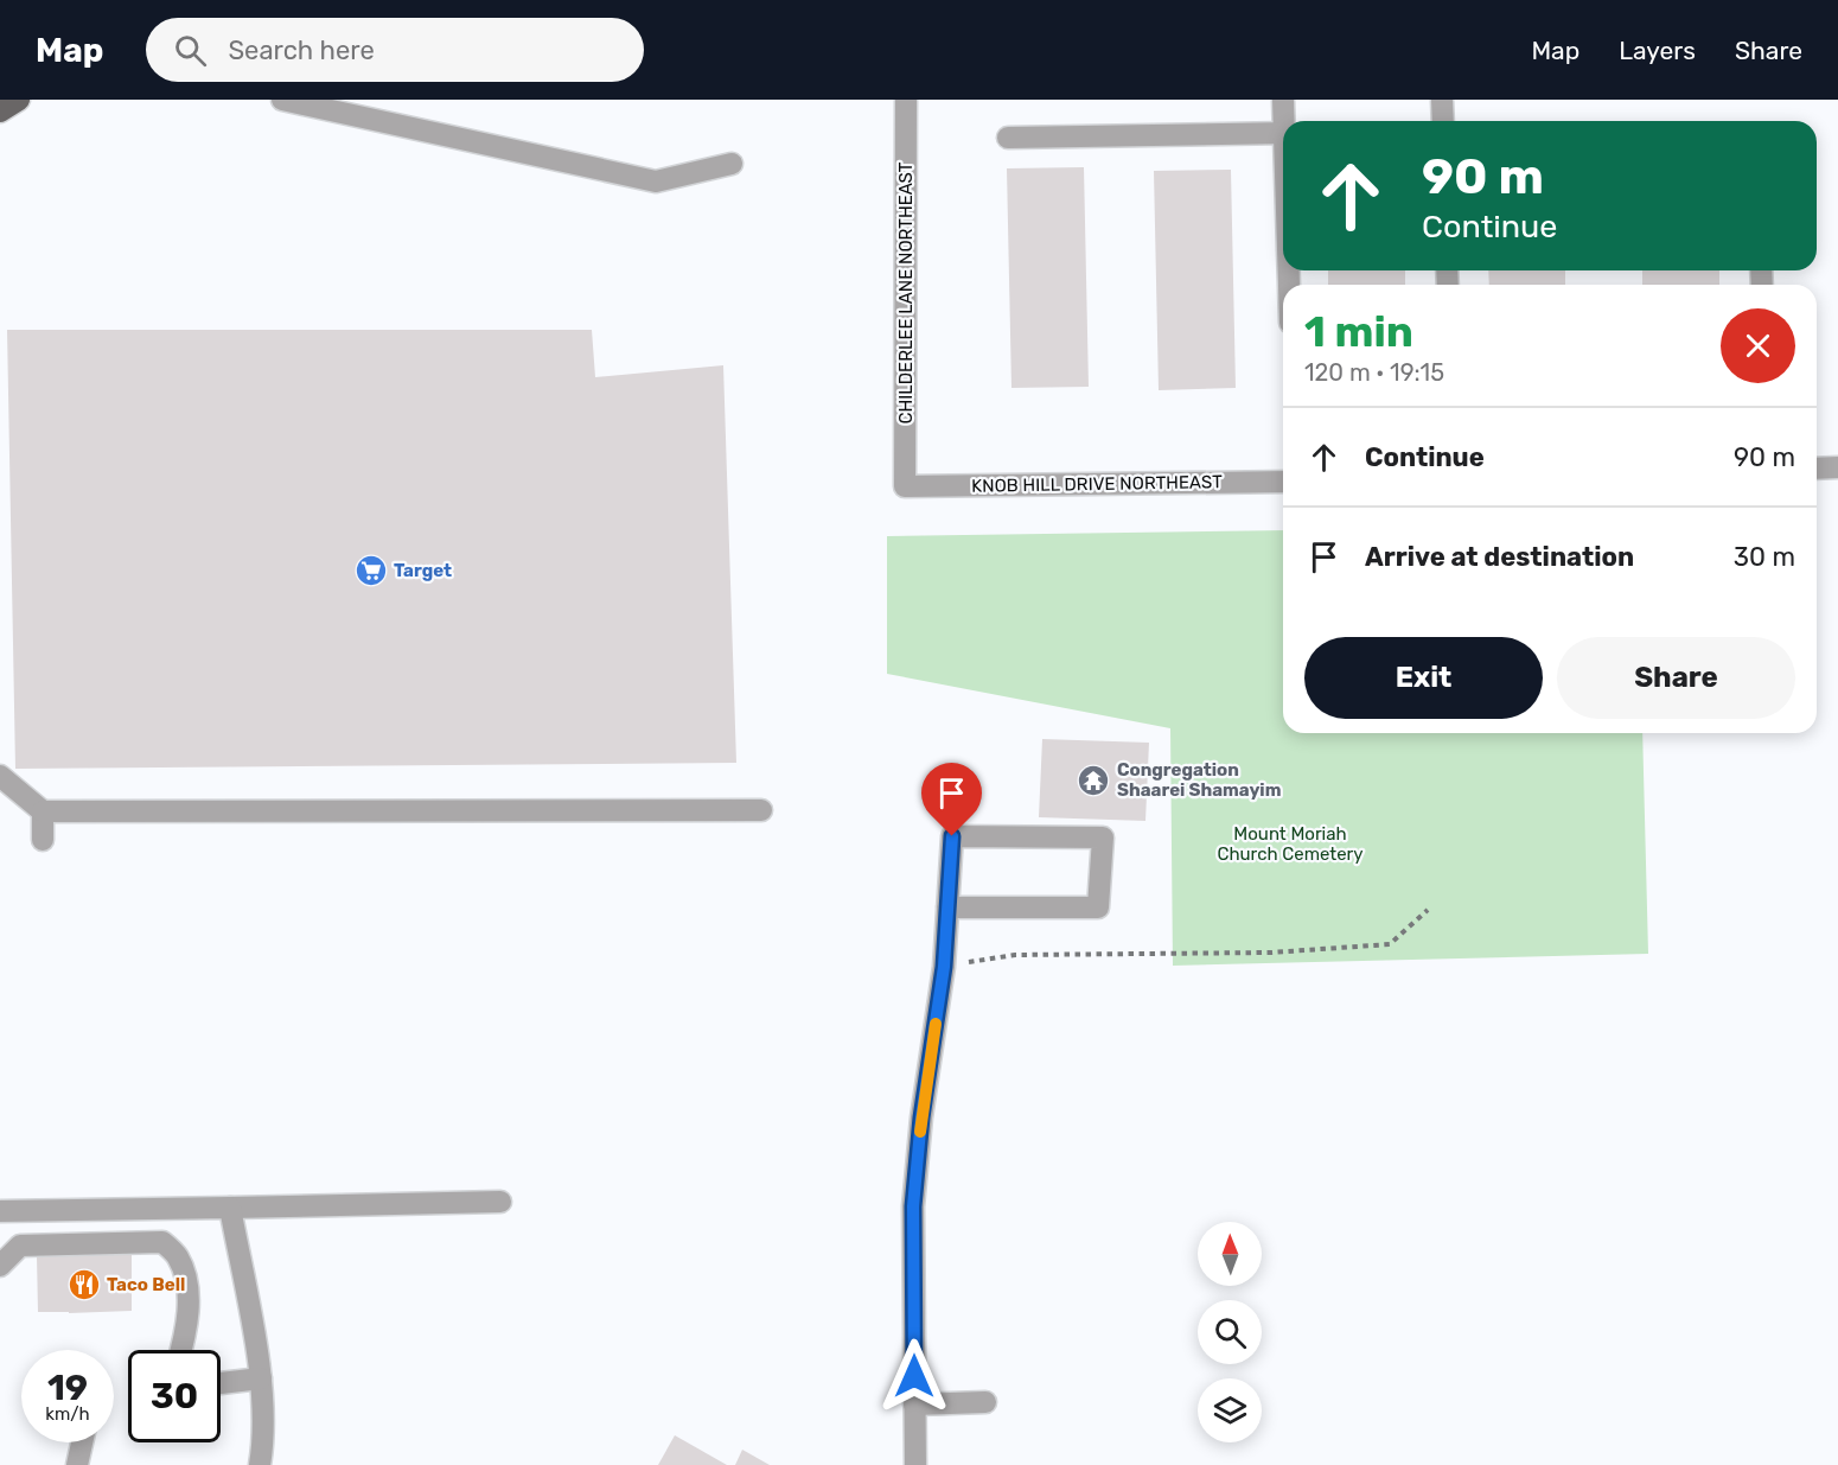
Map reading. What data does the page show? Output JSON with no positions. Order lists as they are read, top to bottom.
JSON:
{
  "streets": {
    "street": ["CHILDERLEE LANE NORTHEAST", "KNOB HILL DRIVE NORTHEAST"]
  },
  "crossings": [
    ["CHILDERLEE LANE NORTHEAST", "KNOB HILL DRIVE NORTHEAST"]
  ],
  "parks": ["Mount Moriah Church Cemetery"],
  "places": {
    "supermarket": ["Target"],
    "temple": ["Congregation Shaarei Shamayim"],
    "restaurant": ["Taco Bell"]
  },
  "north": "top",
  "page": {
    "header": "Map",
    "search": "Search here",
    "nav": ["Map", "Layers", "Share"],
    "turn": ["90 m", "Continue"],
    "heading": ["1 min", "120 m · 19:15"],
    "list": [
      {
        "name": "Continue",
        "value": "90 m"
      },
      {
        "name": "Arrive at destination",
        "value": "30 m"
      }
    ],
    "buttons": ["Exit", "Share"],
    "speed": "19 km/h",
    "limit": "30"
  }
}
